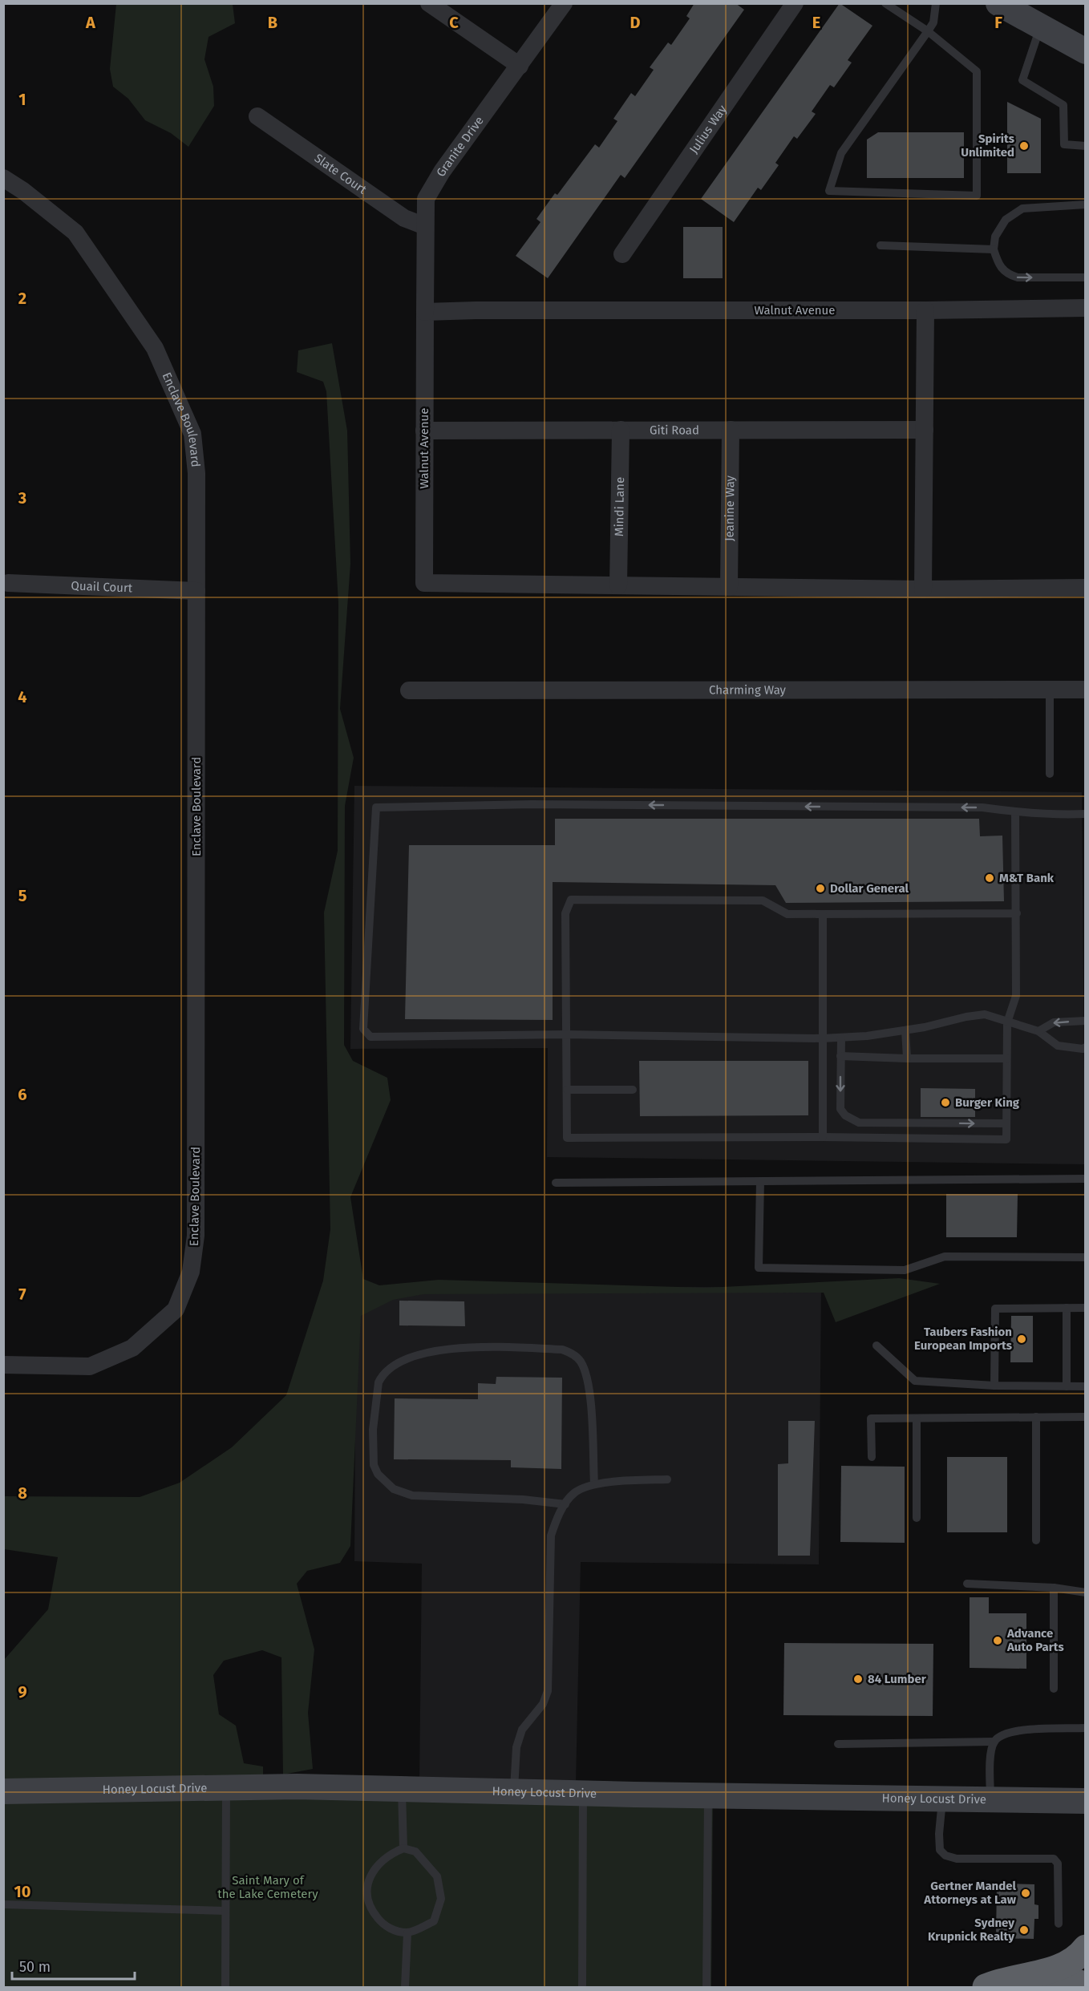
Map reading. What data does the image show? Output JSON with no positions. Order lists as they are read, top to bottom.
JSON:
{
  "streets": {
    "street": [
      "Julius Way",
      "Granite Drive",
      "Slate Court",
      "Walnut Avenue",
      "Enclave Boulevard",
      "Giti Road",
      "Mindi Lane",
      "Jeanine Way",
      "Quail Court",
      "Charming Way",
      "Honey Locust Drive"
    ]
  },
  "crossings": [
    ["Granite Drive", "Slate Court"],
    ["Granite Drive", "Walnut Avenue"],
    ["Walnut Avenue", "Giti Road"],
    ["Walnut Avenue", "Mindi Lane"],
    ["Walnut Avenue", "Jeanine Way"],
    ["Enclave Boulevard", "Quail Court"],
    ["Giti Road", "Mindi Lane"],
    ["Giti Road", "Jeanine Way"]
  ],
  "parks": ["Saint Mary of the Lake Cemetery"],
  "places": [
    "Spirits Unlimited",
    "M&T Bank",
    "Dollar General",
    "Burger King",
    "Taubers Fashion European Imports",
    "Advance Auto Parts",
    "84 Lumber",
    "Gertner Mandel Attorneys at Law",
    "Sydney Krupnick Realty"
  ],
  "scale_bar": "50 m",
  "grid": {
    "columns": [
      "A",
      "B",
      "C",
      "D",
      "E",
      "F"
    ],
    "rows": [
      "1",
      "2",
      "3",
      "4",
      "5",
      "6",
      "7",
      "8",
      "9",
      "10"
    ]
  }
}
